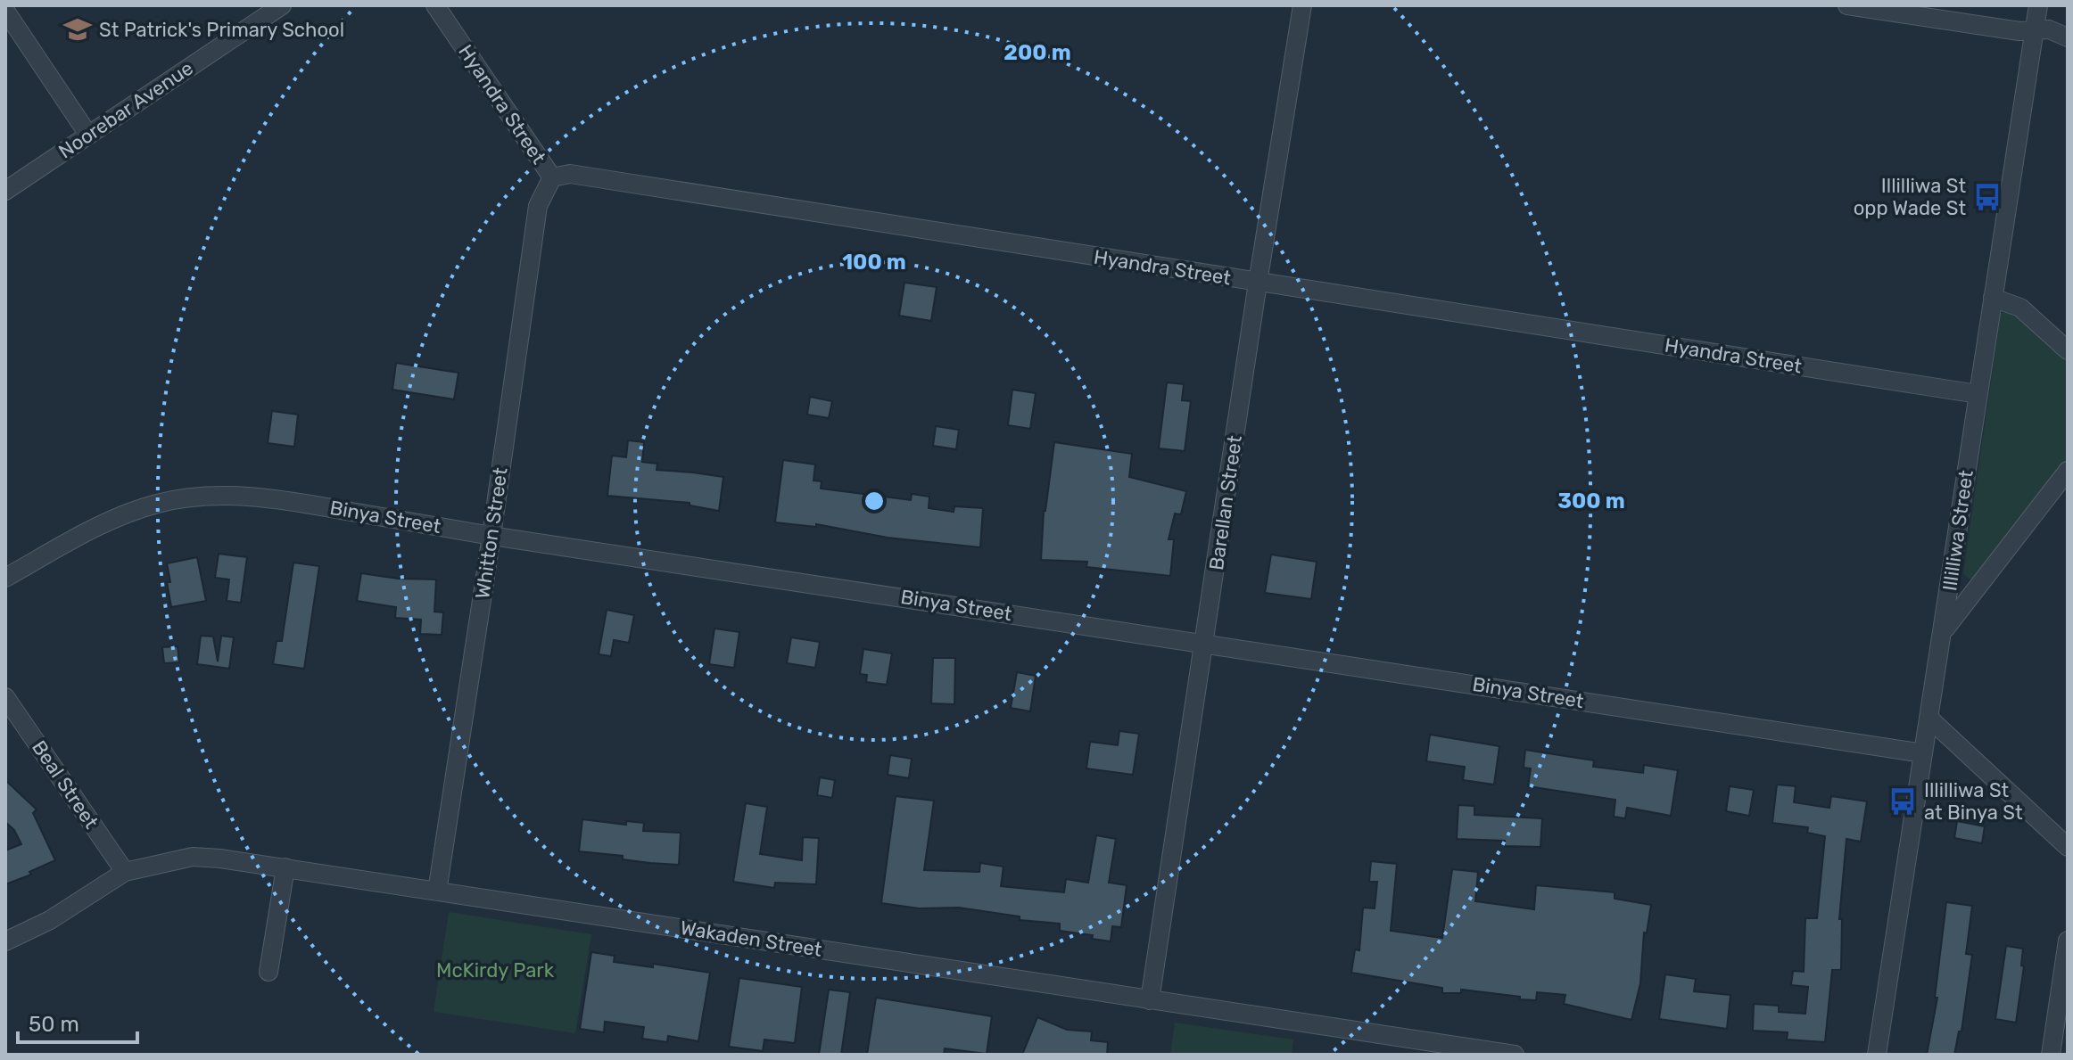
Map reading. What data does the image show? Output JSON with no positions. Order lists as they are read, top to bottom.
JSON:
{
  "streets": {
    "street": [
      "Hyandra Street",
      "Noorebar Avenue",
      "Barellan Street",
      "Binya Street",
      "Illilliwa Street",
      "Whitton Street",
      "Beal Street",
      "Wakaden Street"
    ]
  },
  "crossings": [
    ["Hyandra Street", "Barellan Street"],
    ["Hyandra Street", "Illilliwa Street"],
    ["Hyandra Street", "Whitton Street"],
    ["Barellan Street", "Binya Street"],
    ["Barellan Street", "Wakaden Street"],
    ["Binya Street", "Illilliwa Street"],
    ["Binya Street", "Whitton Street"],
    ["Whitton Street", "Wakaden Street"],
    ["Beal Street", "Wakaden Street"]
  ],
  "parks": ["McKirdy Park"],
  "places": {
    "school or university": ["St Patrick's Primary School"],
    "bus stop": ["Illilliwa St opp Wade St", "Illilliwa St at Binya St"]
  },
  "scale_bar": "50 m",
  "rings": ["200 m", "100 m", "300 m"]
}
